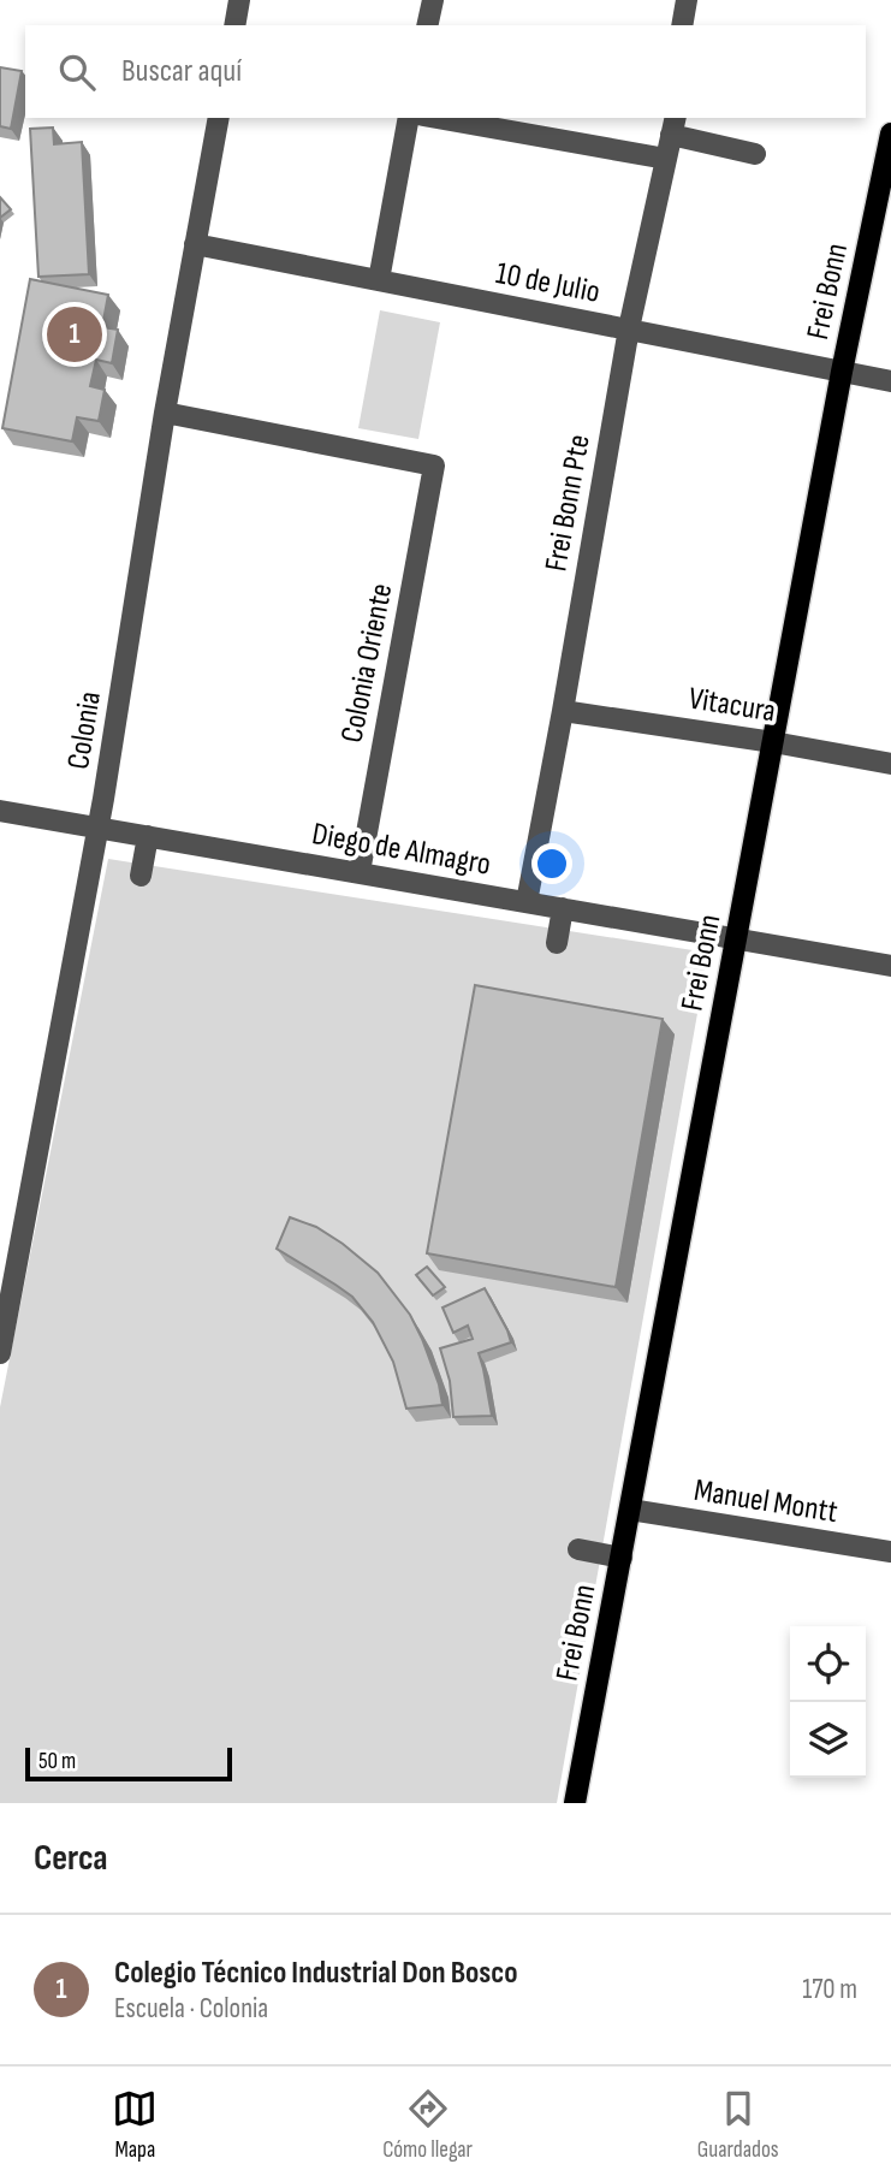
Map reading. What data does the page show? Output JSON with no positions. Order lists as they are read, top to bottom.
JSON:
{
  "streets": {
    "main road": ["Frei Bonn"],
    "street": [
      "10 de Julio",
      "Frei Bonn Pte",
      "Colonia Oriente",
      "Vitacura",
      "Colonia",
      "Diego de Almagro",
      "Manuel Montt"
    ]
  },
  "crossings": [
    ["10 de Julio", "Frei Bonn"],
    ["10 de Julio", "Frei Bonn Pte"],
    ["10 de Julio", "Colonia"],
    ["Frei Bonn", "Vitacura"],
    ["Frei Bonn", "Diego de Almagro"],
    ["Frei Bonn", "Manuel Montt"],
    ["Frei Bonn Pte", "Vitacura"],
    ["Frei Bonn Pte", "Diego de Almagro"],
    ["Colonia Oriente", "Colonia"],
    ["Colonia Oriente", "Diego de Almagro"],
    ["Colonia", "Diego de Almagro"]
  ],
  "scale_bar": "50 m",
  "page": {
    "search": "Buscar aquí",
    "pins": "1",
    "scale": "50 m",
    "heading": "Cerca",
    "list": [
      {
        "mark": "1",
        "name": "Colegio Técnico Industrial Don Bosco",
        "note": "Escuela · Colonia",
        "value": "170 m"
      }
    ],
    "nav": ["Mapa", "Cómo llegar", "Guardados"]
  }
}
